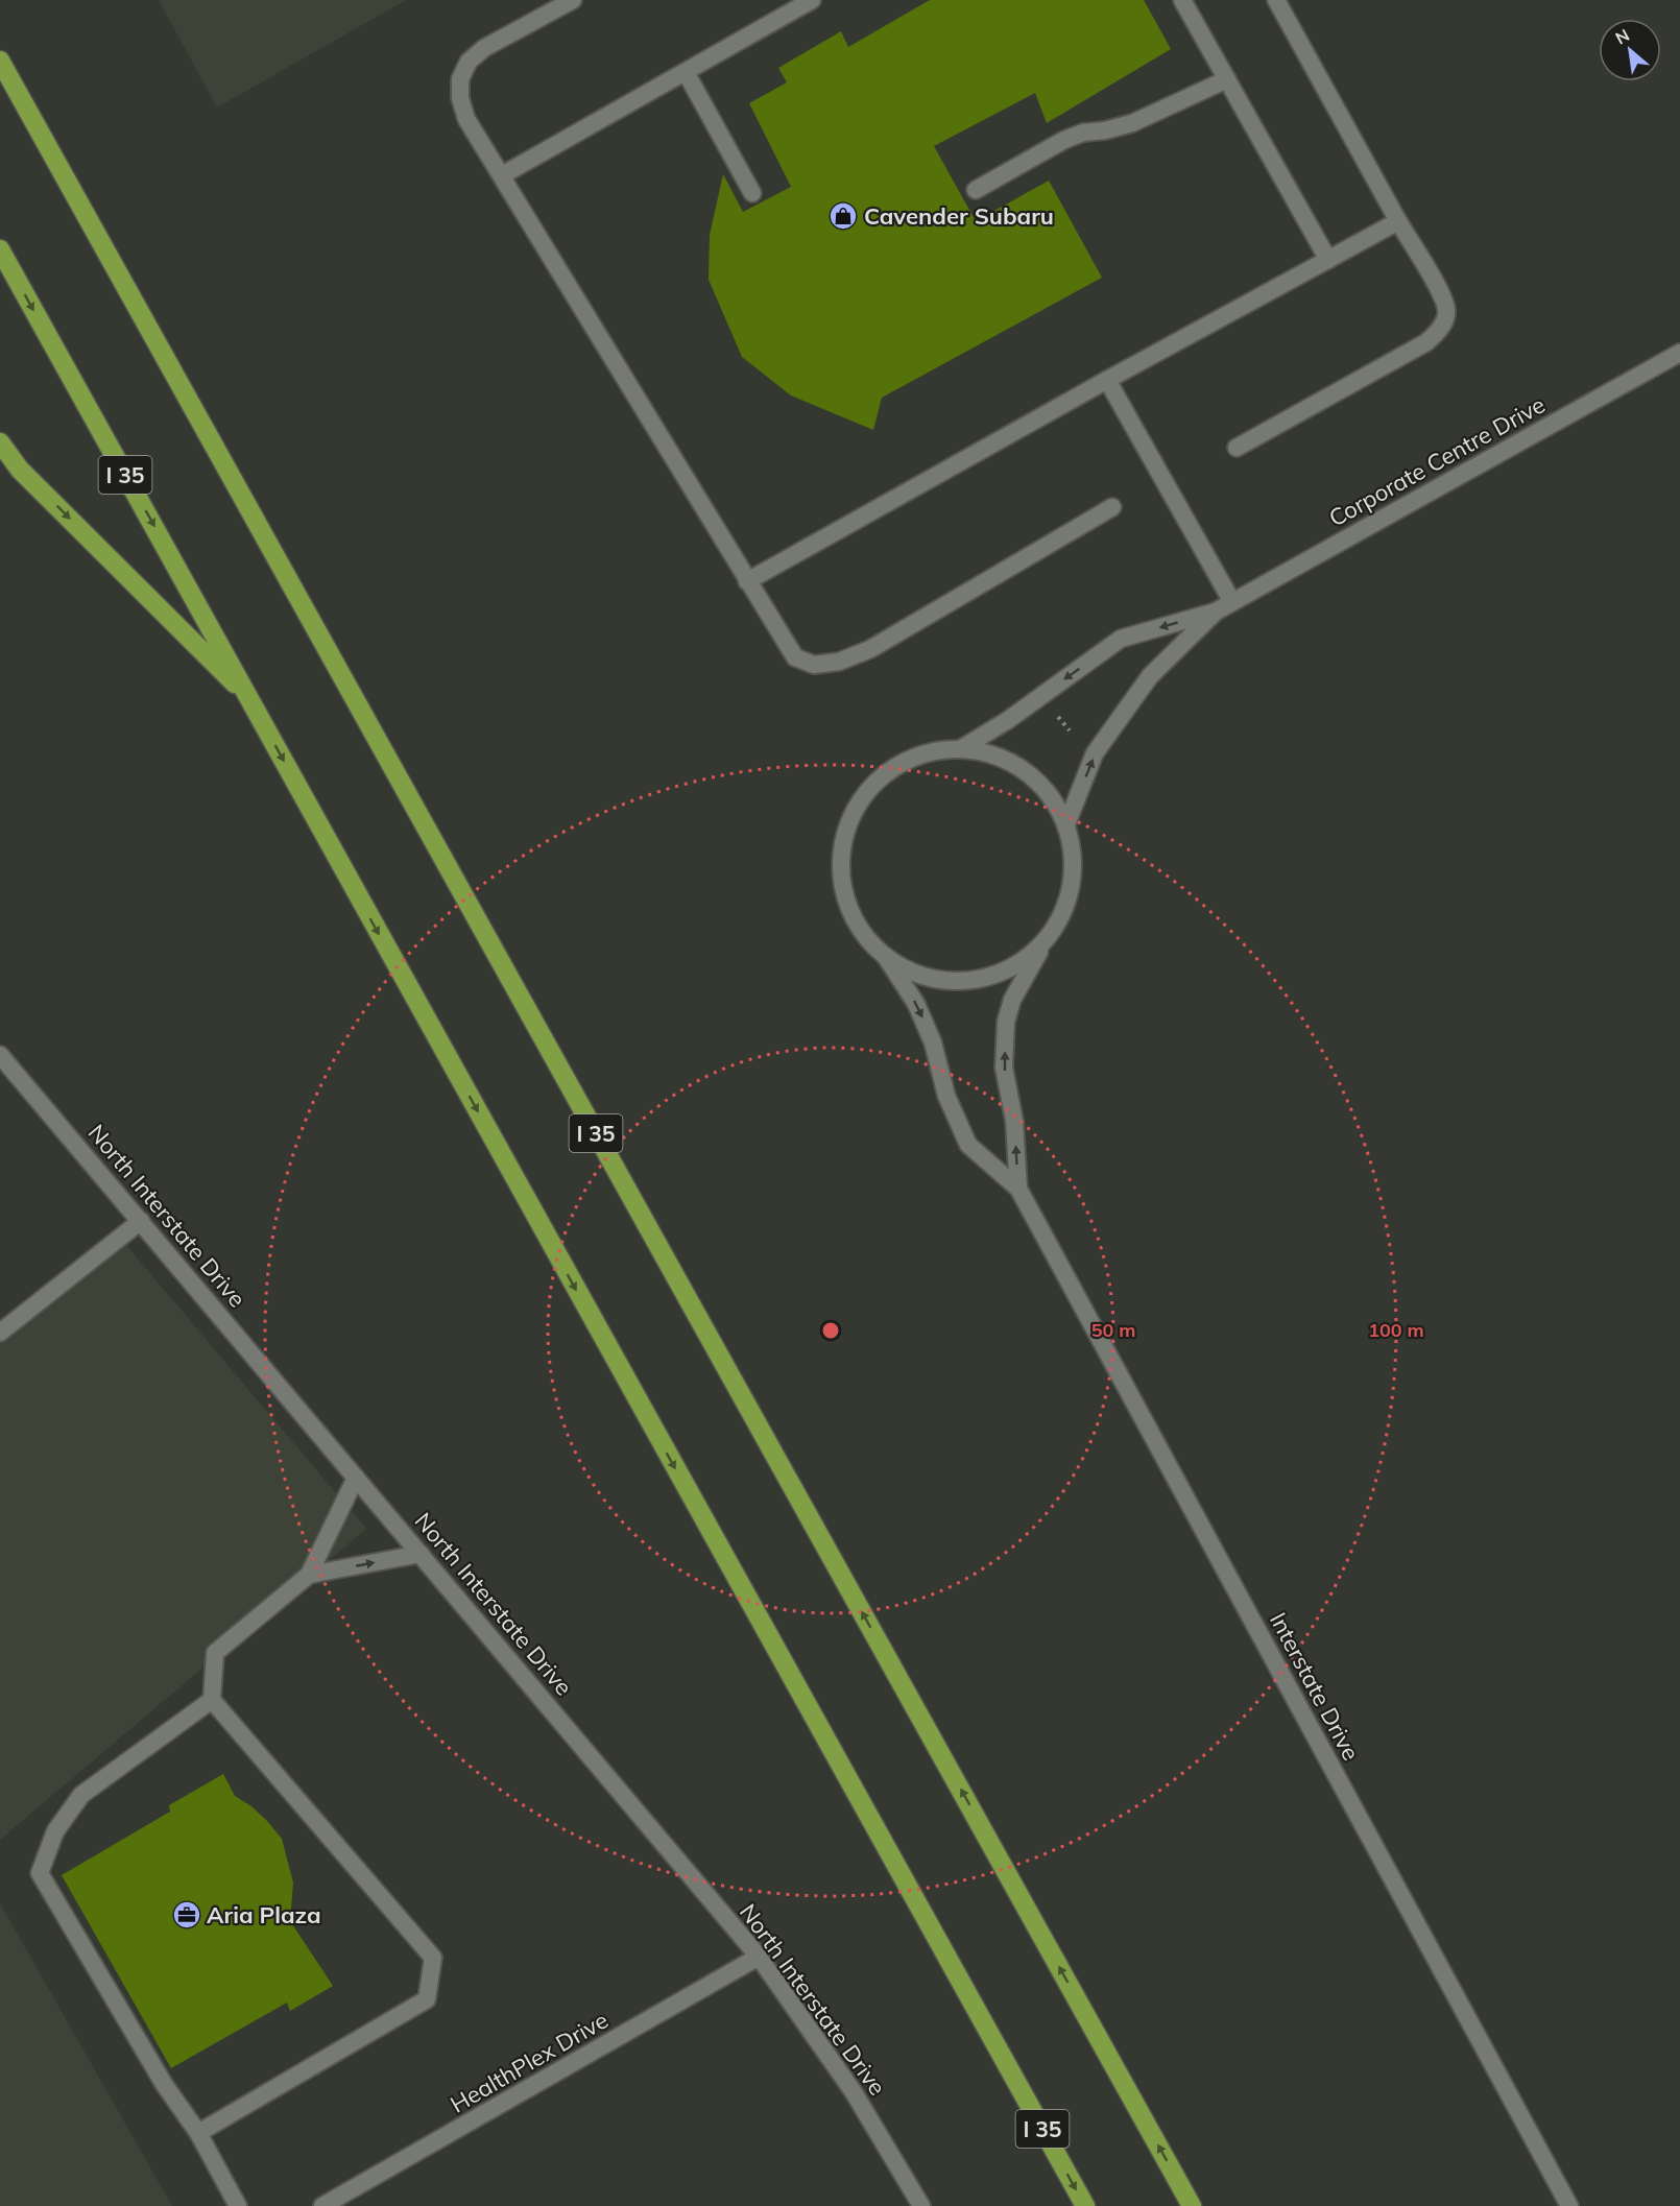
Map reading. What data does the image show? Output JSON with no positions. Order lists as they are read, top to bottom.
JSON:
{
  "streets": {
    "highway": ["I 35"],
    "street": [
      "Corporate Centre Drive",
      "North Interstate Drive",
      "Interstate Drive",
      "HealthPlex Drive"
    ]
  },
  "crossings": [
    ["Corporate Centre Drive", "Interstate Drive"],
    ["North Interstate Drive", "HealthPlex Drive"]
  ],
  "places": {
    "shop": ["Cavender Subaru"],
    "office": ["Aria Plaza"]
  },
  "north": "top left",
  "rings": ["50 m", "100 m"]
}
